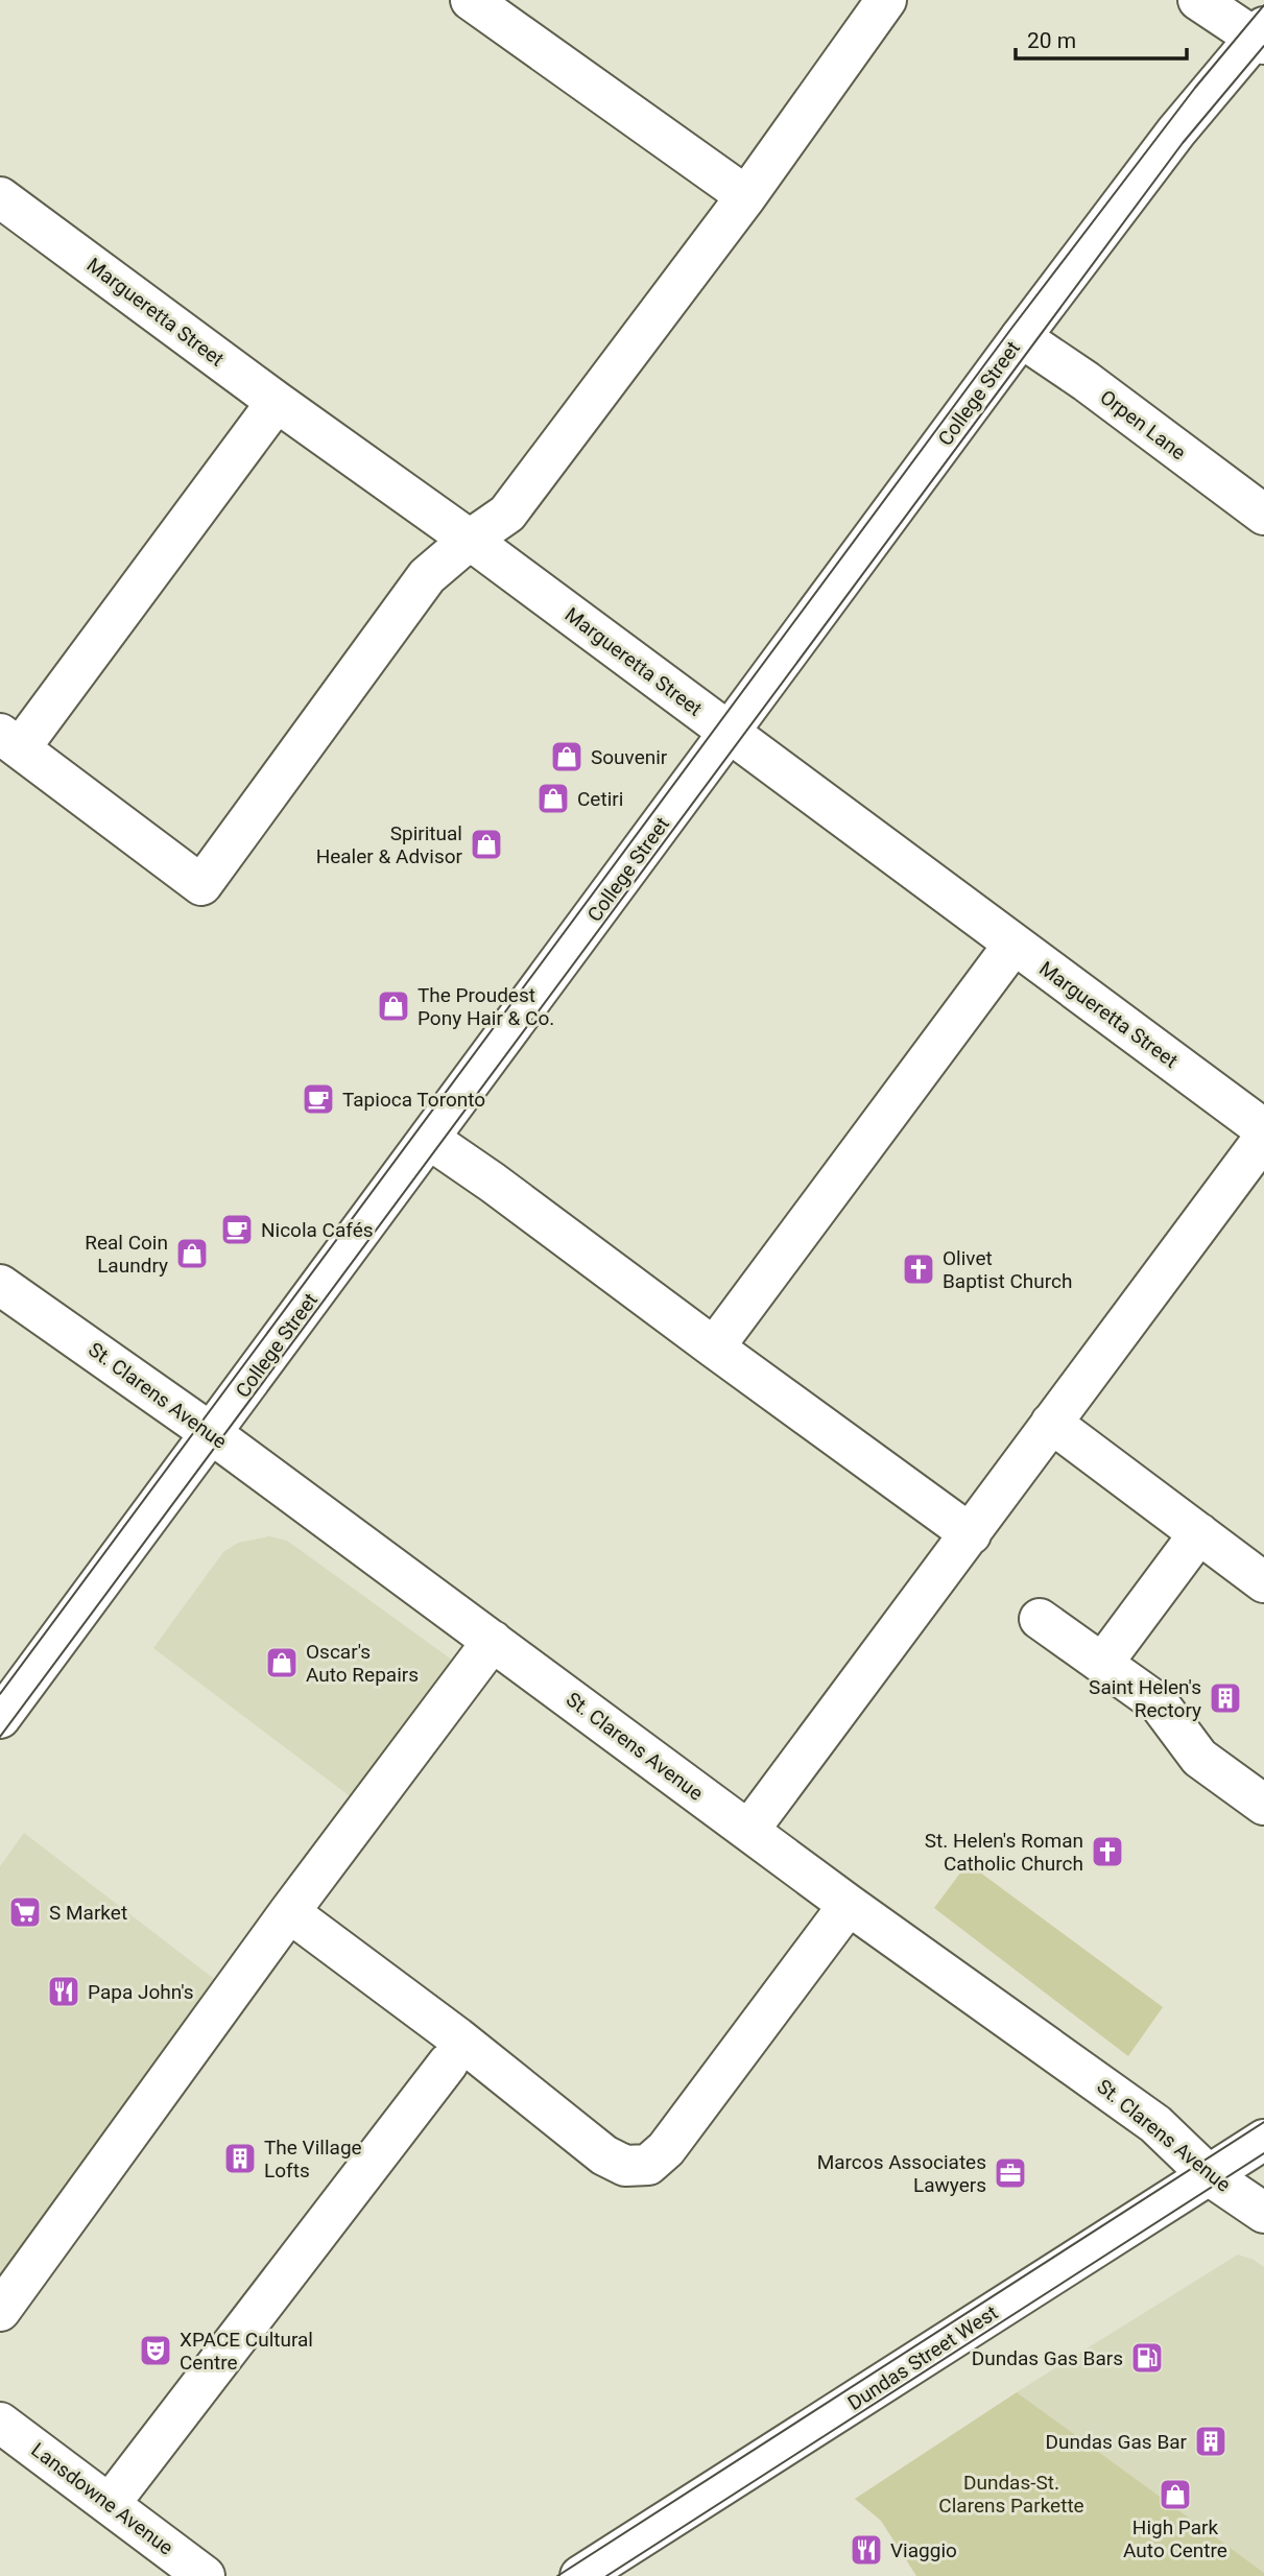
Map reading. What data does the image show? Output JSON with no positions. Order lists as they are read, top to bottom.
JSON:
{
  "streets": {
    "street": [
      "Margueretta Street",
      "College Street",
      "Orpen Lane",
      "St. Clarens Avenue",
      "Dundas Street West",
      "Lansdowne Avenue"
    ]
  },
  "crossings": [
    ["Margueretta Street", "College Street"],
    ["College Street", "Orpen Lane"],
    ["College Street", "St. Clarens Avenue"],
    ["St. Clarens Avenue", "Dundas Street West"]
  ],
  "parks": ["Dundas-St. Clarens Parkette"],
  "places": {
    "shop": [
      "Souvenir",
      "Cetiri",
      "Spiritual Healer & Advisor",
      "The Proudest Pony Hair & Co.",
      "Real Coin Laundry",
      "Oscar's Auto Repairs",
      "High Park Auto Centre"
    ],
    "cafe": ["Tapioca Toronto", "Nicola Cafés"],
    "church": ["Olivet Baptist Church", "St. Helen's Roman Catholic Church"],
    "building": ["Saint Helen's Rectory", "The Village Lofts", "Dundas Gas Bar"],
    "supermarket": ["S Market"],
    "restaurant": ["Papa John's", "Viaggio"],
    "office": ["Marcos Associates Lawyers"],
    "theatre": ["XPACE Cultural Centre"],
    "fuel station": ["Dundas Gas Bars"]
  },
  "scale_bar": "20 m"
}
